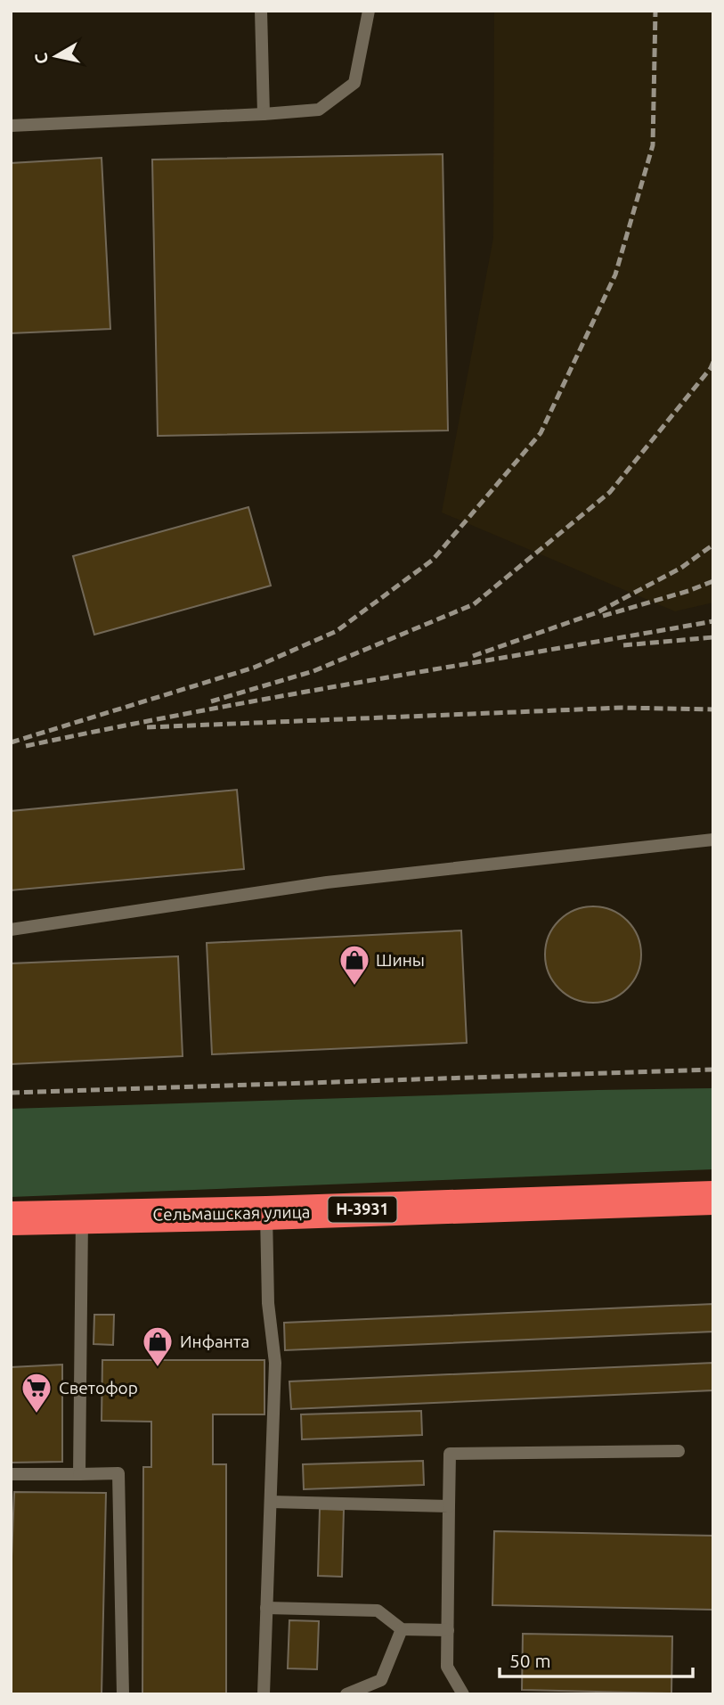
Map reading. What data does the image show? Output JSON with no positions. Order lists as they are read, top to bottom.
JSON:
{
  "streets": {
    "highway": ["Н-3931", "Сельмашская улица"]
  },
  "places": {
    "shop": ["Шины", "Инфанта"],
    "supermarket": ["Светофор"]
  },
  "scale_bar": "50 m",
  "north": "left"
}
